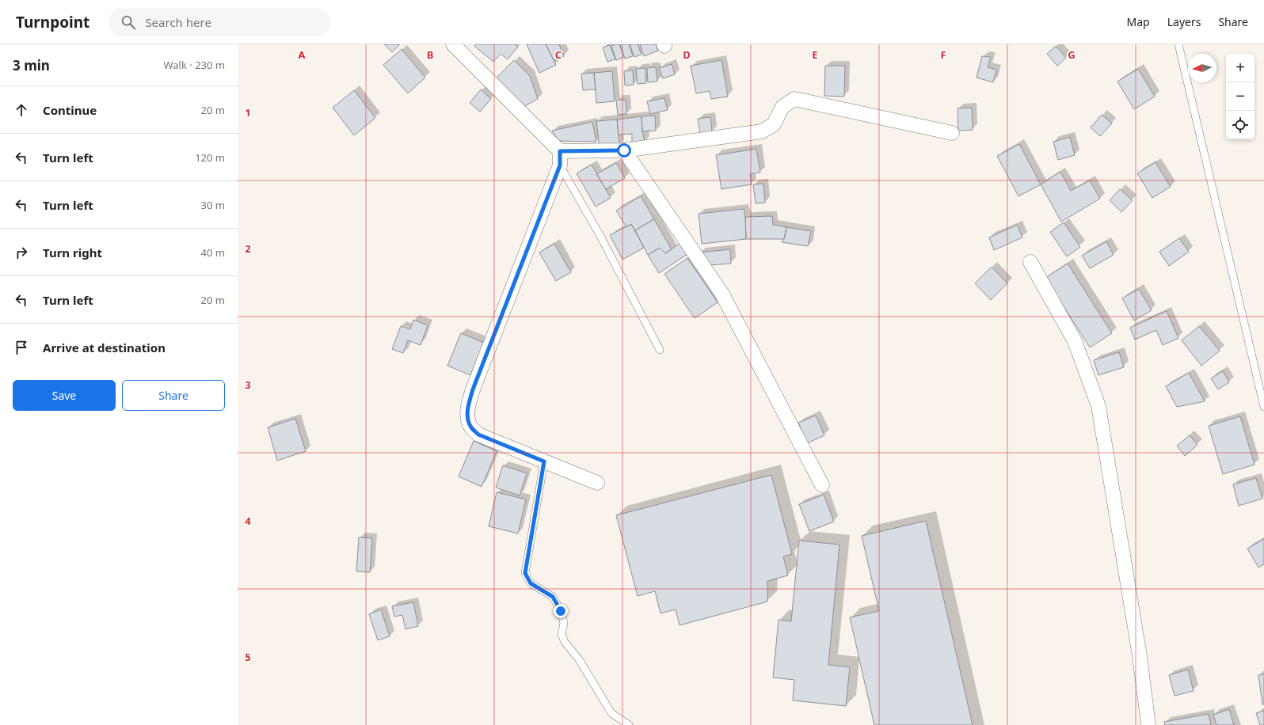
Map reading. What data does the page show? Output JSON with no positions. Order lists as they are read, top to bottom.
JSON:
{
  "north": "left",
  "page": {
    "header": "Turnpoint",
    "search": "Search here",
    "nav": ["Map", "Layers", "Share"],
    "heading": ["3 min", "Walk · 230 m"],
    "map_buttons": ["+", "−"],
    "list": [
      ["Continue", "20 m"],
      ["Turn left", "120 m"],
      ["Turn left", "30 m"],
      ["Turn right", "40 m"],
      ["Turn left", "20 m"],
      "Arrive at destination"
    ],
    "buttons": ["Save", "Share"]
  },
  "grid": {
    "columns": [
      "A",
      "B",
      "C",
      "D",
      "E",
      "F",
      "G"
    ],
    "rows": [
      "1",
      "2",
      "3",
      "4",
      "5"
    ]
  }
}
